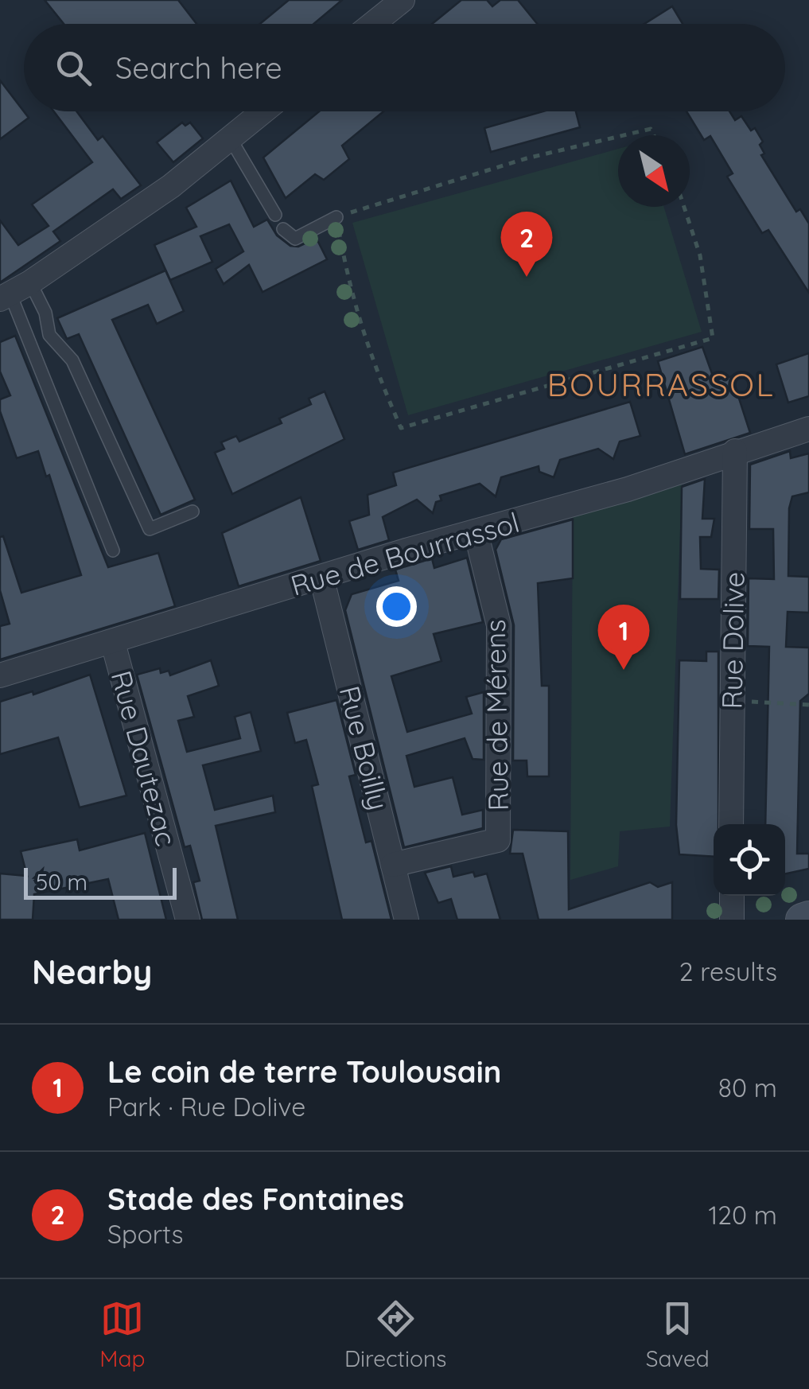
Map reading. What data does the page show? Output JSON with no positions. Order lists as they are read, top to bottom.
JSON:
{
  "streets": {
    "street": [
      "Rue de Bourrassol",
      "Rue Dolive",
      "Rue de Mérens",
      "Rue Boilly",
      "Rue Dautezac"
    ]
  },
  "crossings": [
    ["Rue de Bourrassol", "Rue Dolive"],
    ["Rue de Bourrassol", "Rue de Mérens"],
    ["Rue de Bourrassol", "Rue Boilly"],
    ["Rue de Bourrassol", "Rue Dautezac"],
    ["Rue de Mérens", "Rue Boilly"]
  ],
  "districts": ["BOURRASSOL"],
  "scale_bar": "50 m",
  "north": "bottom right",
  "page": {
    "search": "Search here",
    "pins": ["2", "1"],
    "scale": "50 m",
    "heading": ["Nearby", "2 results"],
    "list": [
      {
        "mark": "1",
        "name": "Le coin de terre Toulousain",
        "note": "Park · Rue Dolive",
        "value": "80 m"
      },
      {
        "mark": "2",
        "name": "Stade des Fontaines",
        "note": "Sports",
        "value": "120 m"
      }
    ],
    "nav": ["Map", "Directions", "Saved"]
  }
}
